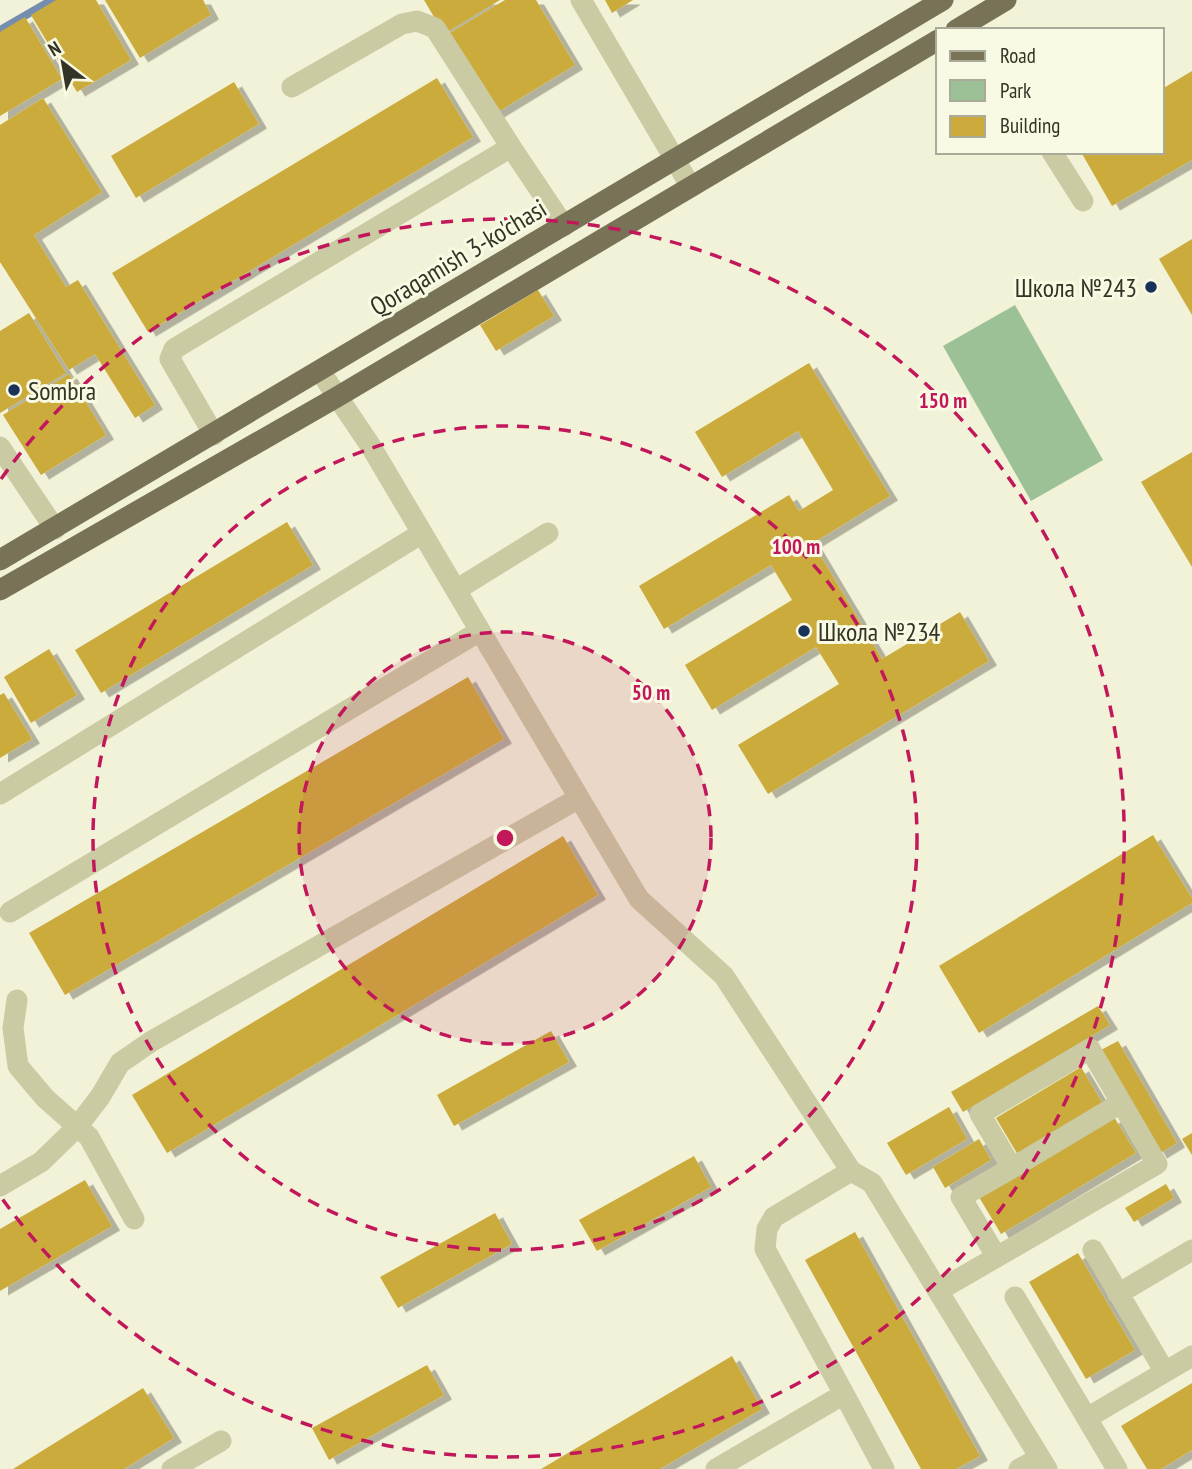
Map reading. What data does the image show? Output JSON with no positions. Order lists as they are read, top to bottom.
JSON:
{
  "streets": {
    "main road": ["Qoraqamish 3-ko'chasi"]
  },
  "places": ["Школа №243", "Sombra", "Школа №234"],
  "legend": ["Road", "Park", "Building"],
  "north": "top left",
  "rings": ["150 m", "100 m", "50 m"]
}
